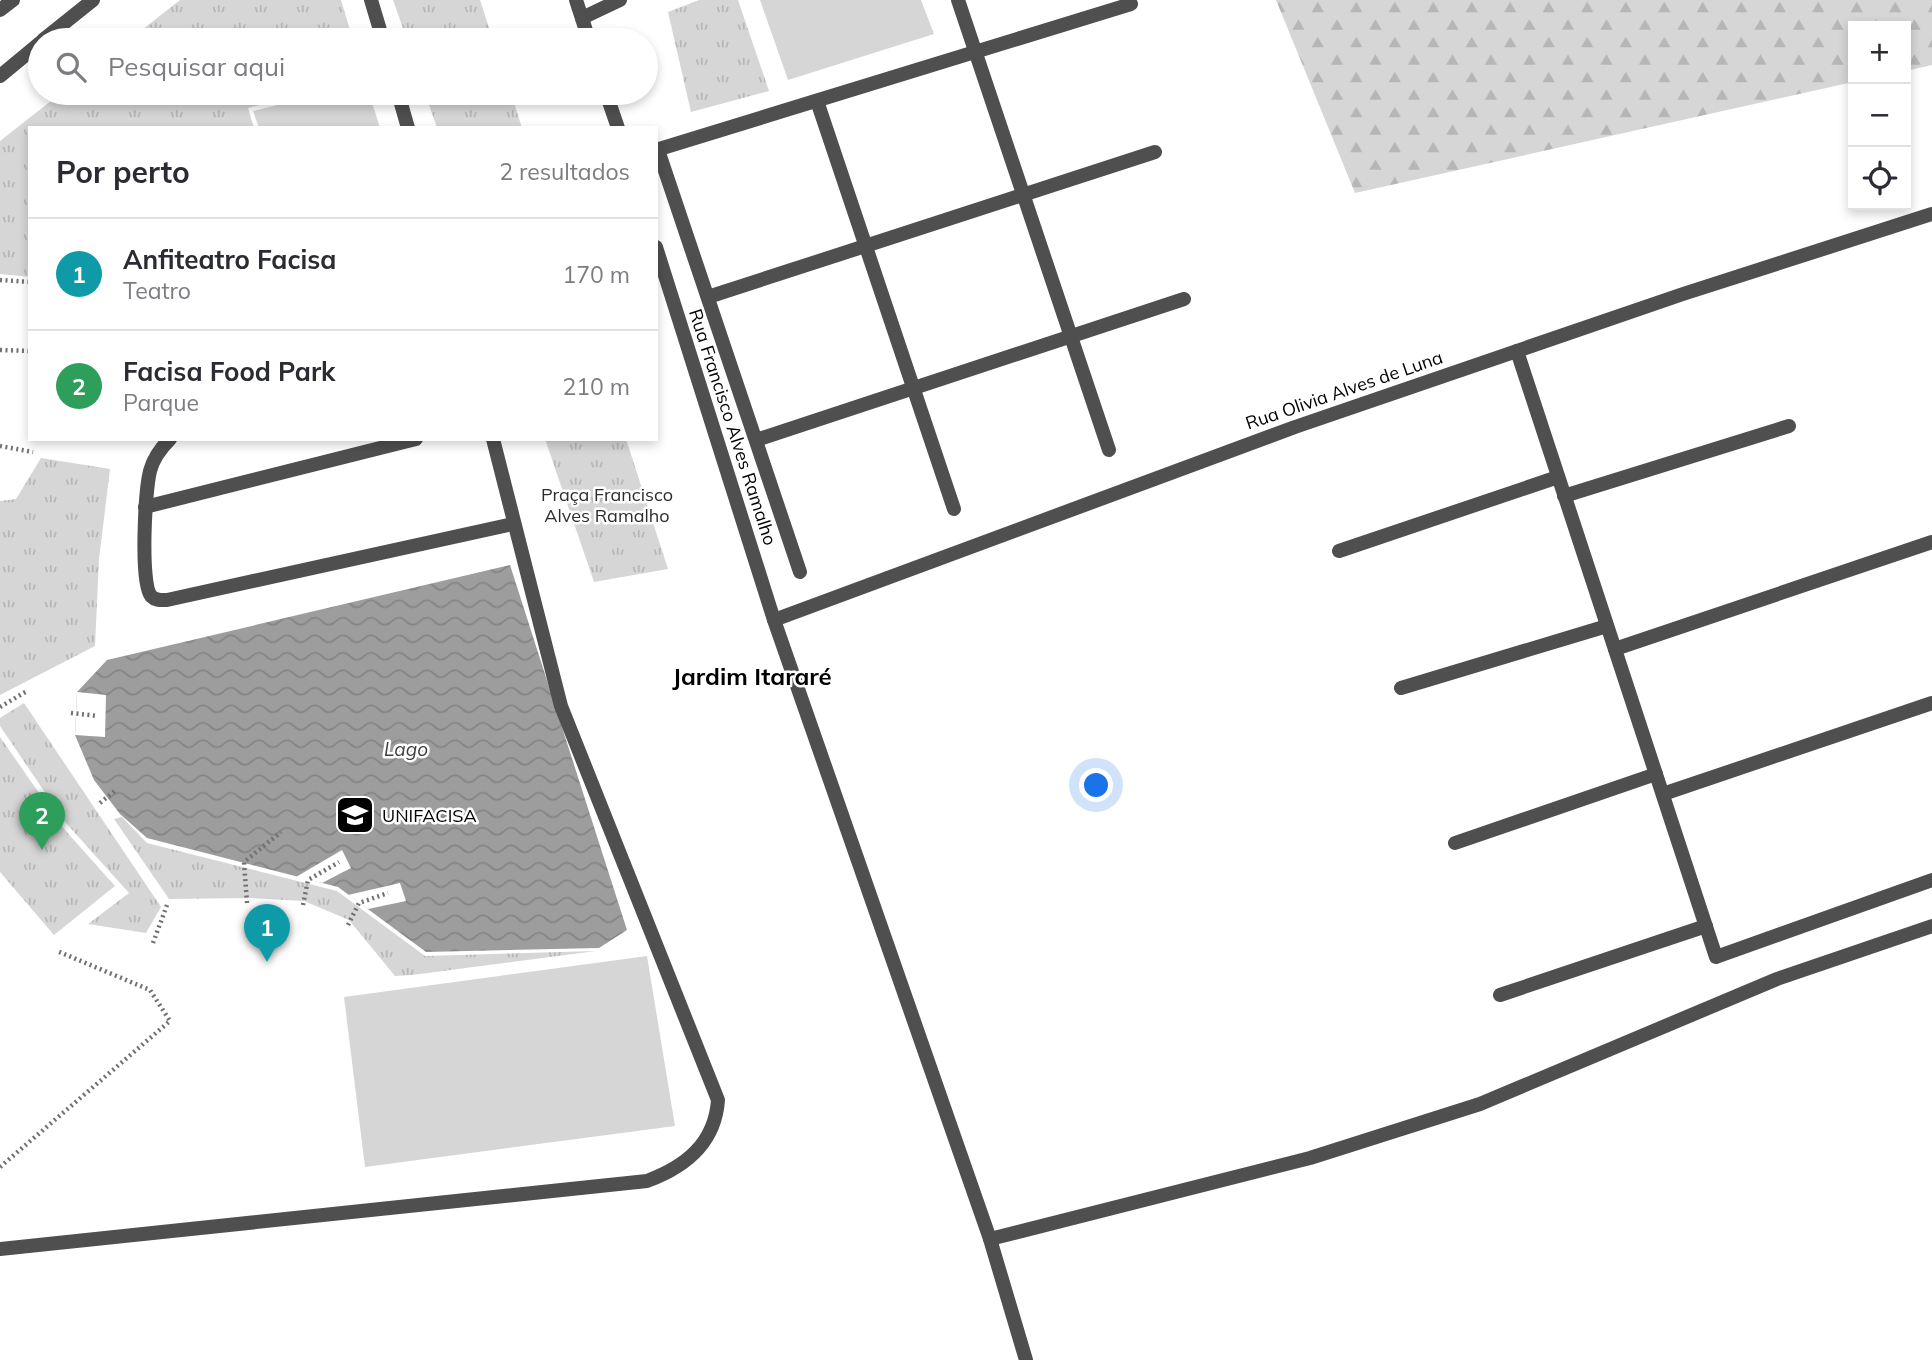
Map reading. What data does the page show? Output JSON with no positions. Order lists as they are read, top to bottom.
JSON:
{
  "streets": {
    "street": ["Rua Olivia Alves de Luna", "Rua Francisco Alves Ramalho"]
  },
  "crossings": [
    ["Rua Olivia Alves de Luna", "Rua Francisco Alves Ramalho"]
  ],
  "districts": ["Jardim Itararé"],
  "water": ["Lago"],
  "parks": ["Praça Francisco Alves Ramalho"],
  "places": {
    "school or university": ["UNIFACISA"]
  },
  "page": {
    "map_buttons": ["+", "−"],
    "search": "Pesquisar aqui",
    "heading": ["Por perto", "2 resultados"],
    "list": [
      {
        "mark": "1",
        "name": "Anfiteatro Facisa",
        "note": "Teatro",
        "value": "170 m"
      },
      {
        "mark": "2",
        "name": "Facisa Food Park",
        "note": "Parque",
        "value": "210 m"
      }
    ],
    "pins": ["2", "1"]
  }
}
